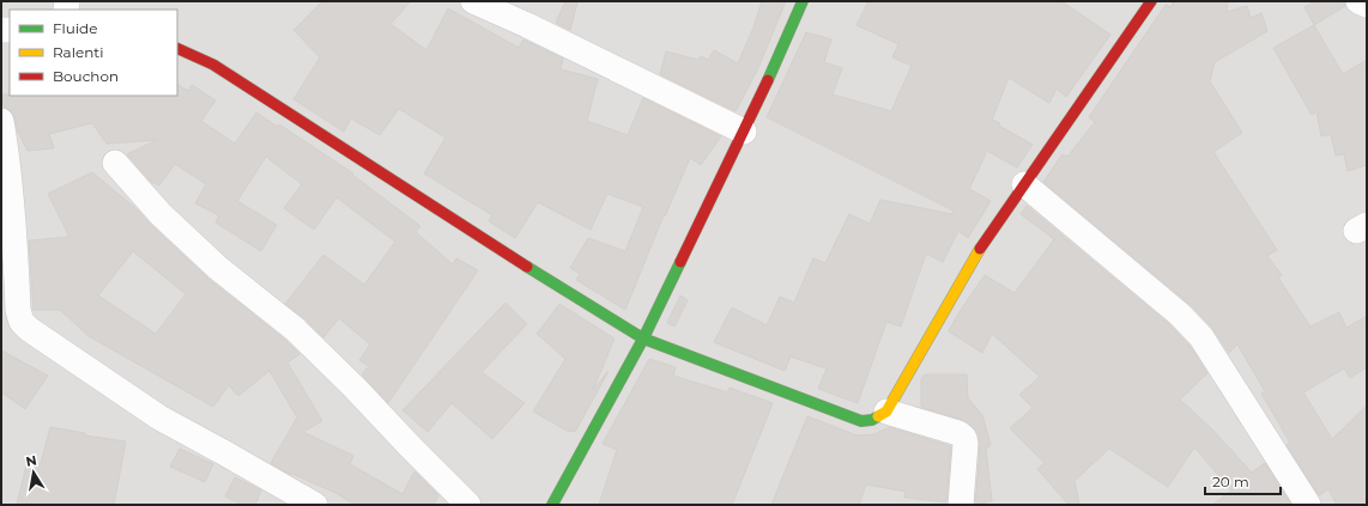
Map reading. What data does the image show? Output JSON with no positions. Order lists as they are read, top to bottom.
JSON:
{
  "legend": ["Fluide", "Ralenti", "Bouchon"],
  "scale_bar": "20 m",
  "north": "top"
}
